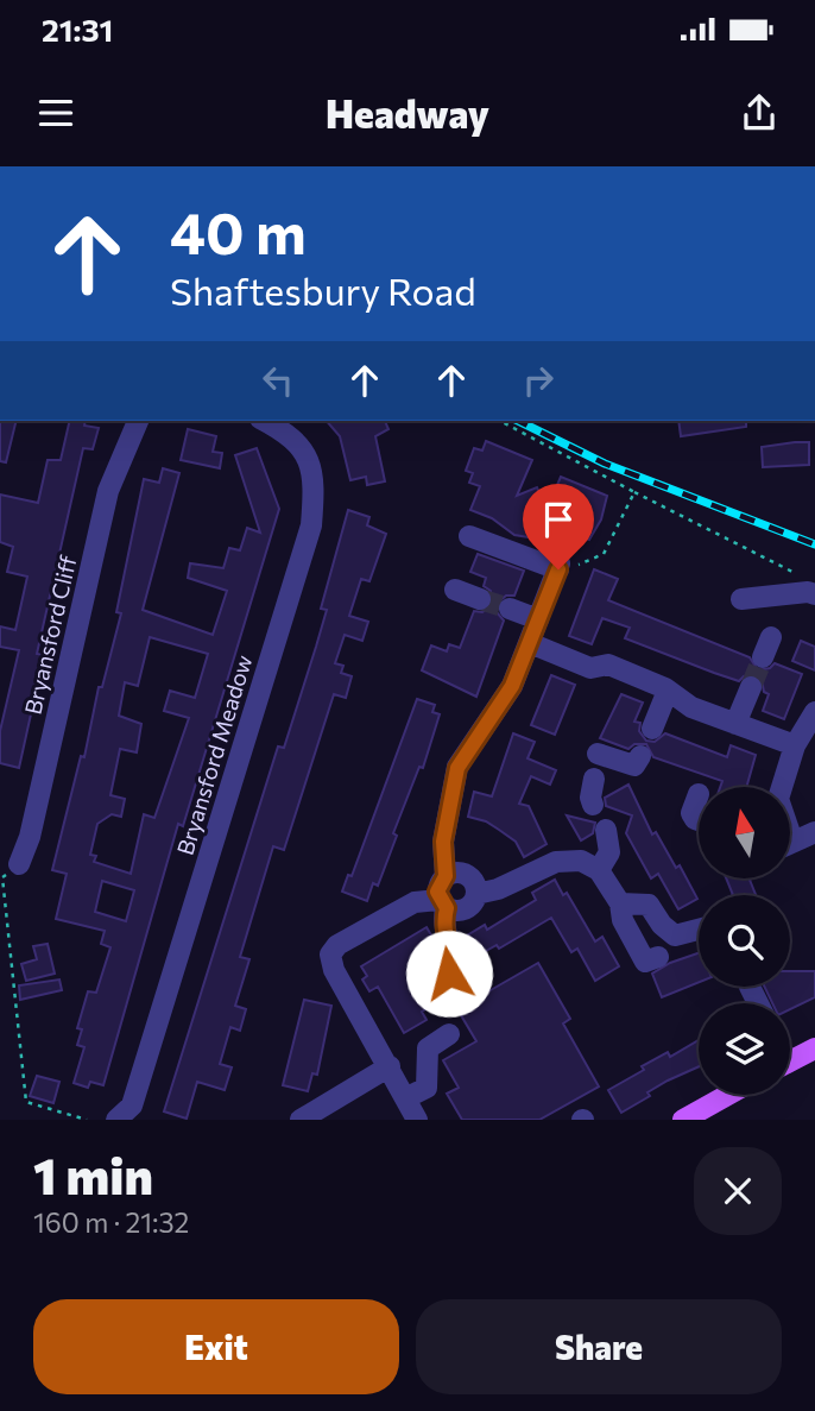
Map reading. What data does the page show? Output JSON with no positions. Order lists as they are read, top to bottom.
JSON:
{
  "streets": {
    "street": ["Bryansford Cliff", "Bryansford Meadow"]
  },
  "north": "top",
  "page": {
    "status": "21:31",
    "header": "Headway",
    "turn": ["40 m", "Shaftesbury Road"],
    "heading": ["1 min", "160 m · 21:32"],
    "buttons": ["Exit", "Share"]
  }
}
